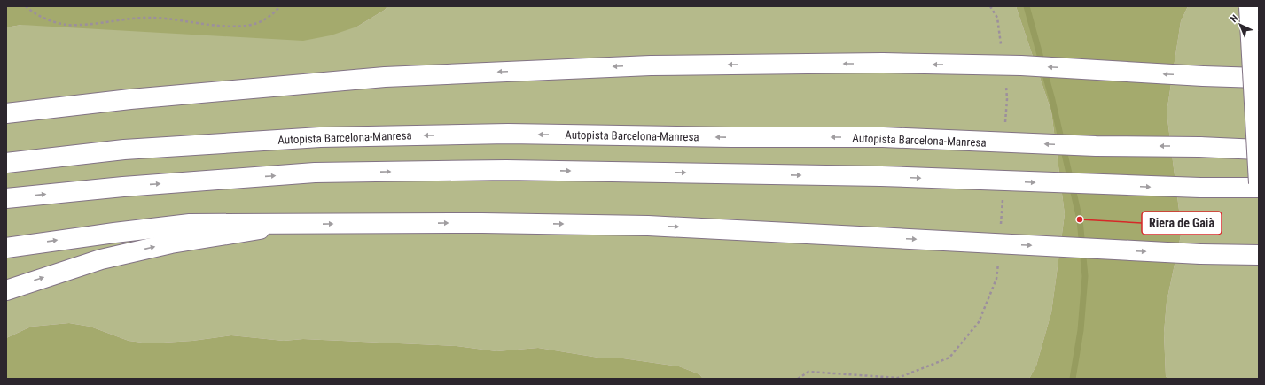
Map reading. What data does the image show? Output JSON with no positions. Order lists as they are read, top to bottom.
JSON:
{
  "streets": {
    "main road": ["Autopista Barcelona-Manresa"]
  },
  "places": ["Riera de Gaià"],
  "north": "top left"
}
